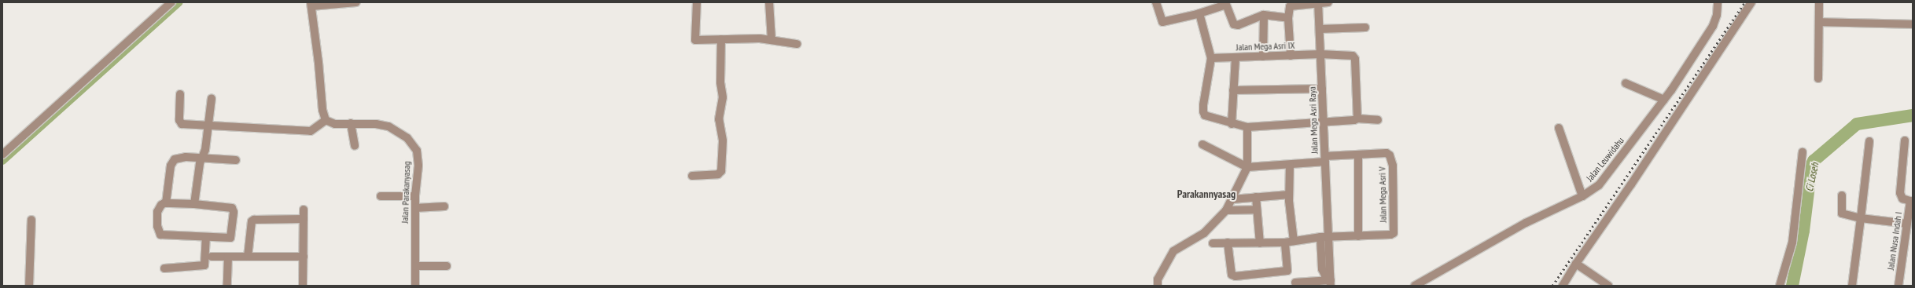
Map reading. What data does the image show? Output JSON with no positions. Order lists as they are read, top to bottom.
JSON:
{
  "streets": {
    "street": [
      "Jalan Mega Asri IX",
      "Jalan Mega Asri Raya",
      "Jalan Leuwidahu",
      "Jalan Parakanyasag",
      "Jalan Mega Asri V",
      "Jalan Nusa Indah I"
    ]
  },
  "crossings": [
    ["Jalan Mega Asri IX", "Jalan Mega Asri Raya"],
    ["Jalan Mega Asri Raya", "Jalan Mega Asri V"]
  ],
  "districts": ["Parakannyasag"],
  "water": ["Ci Loseh"]
}
